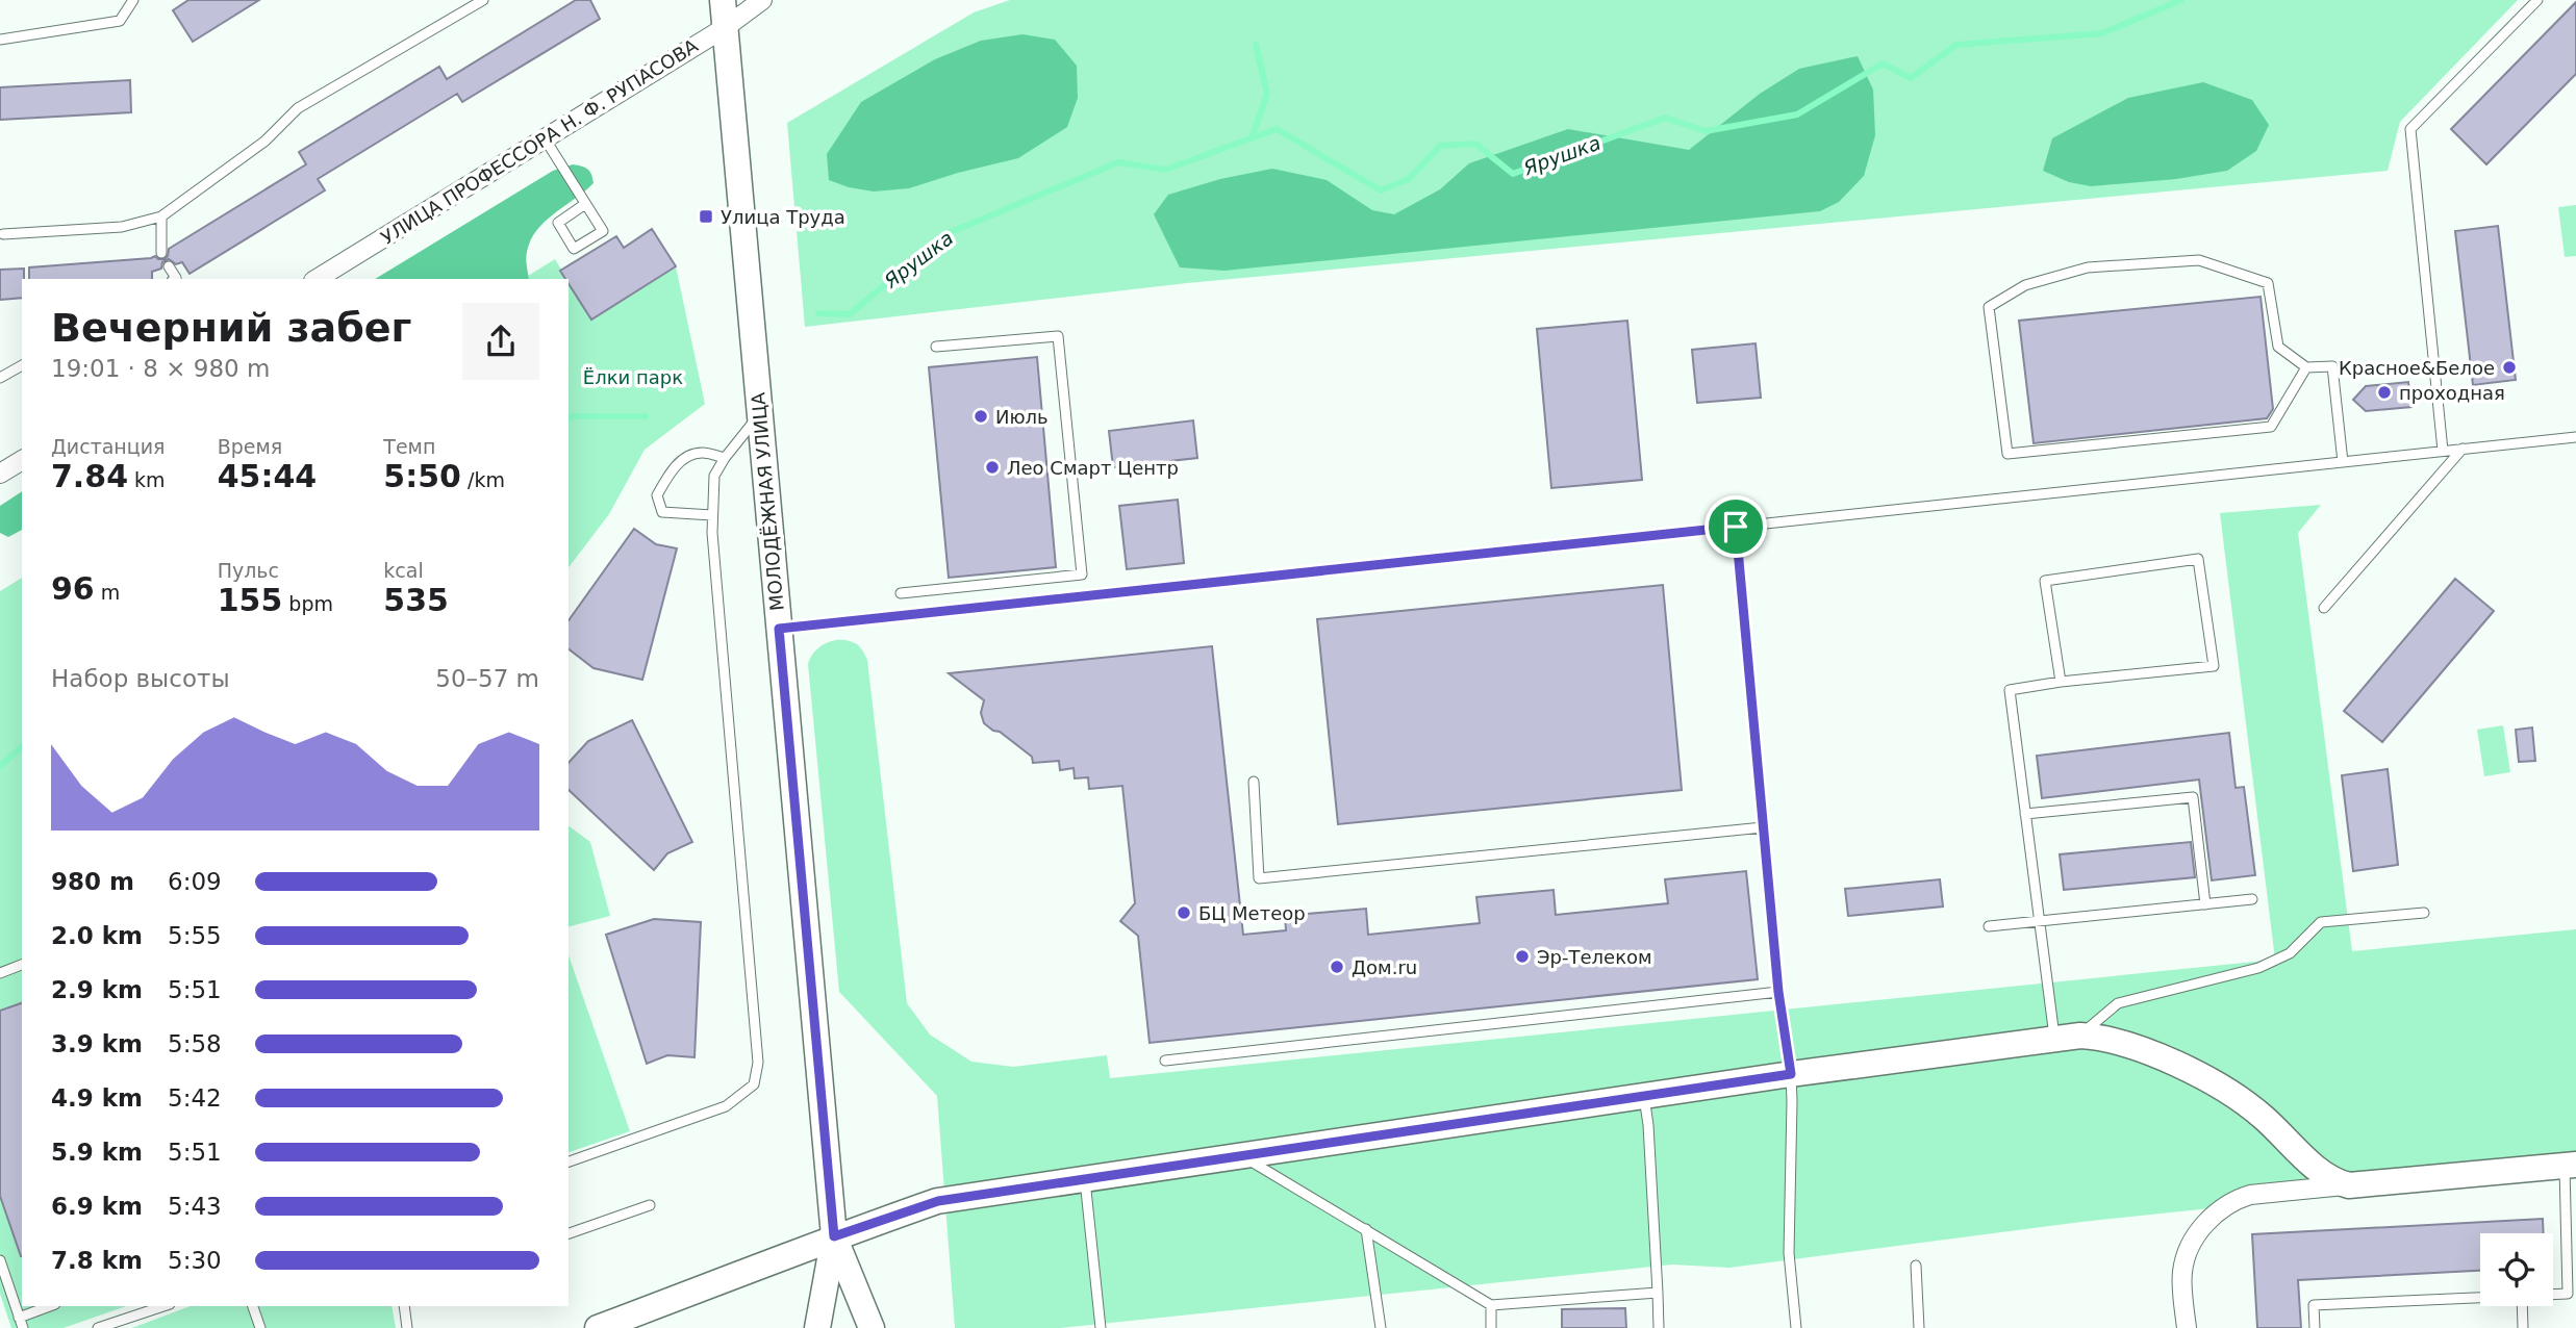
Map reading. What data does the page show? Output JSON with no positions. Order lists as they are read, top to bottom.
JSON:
{
  "streets": {
    "street": ["УЛИЦА ПРОФЕССОРА Н. Ф. РУПАСОВА", "МОЛОДЁЖНАЯ УЛИЦА"]
  },
  "crossings": [
    ["УЛИЦА ПРОФЕССОРА Н. Ф. РУПАСОВА", "МОЛОДЁЖНАЯ УЛИЦА"]
  ],
  "water": ["Ярушка"],
  "parks": ["Ёлки парк"],
  "places": {
    "transit": ["Улица Труда"],
    "other": [
      "Красное&Белое",
      "проходная",
      "Июль",
      "Лео Смарт Центр",
      "БЦ Метеор",
      "Эр-Телеком",
      "Дом.ru"
    ]
  },
  "page": {
    "heading": ["Вечерний забег", "19:01 · 8 × 980 m"],
    "stats": [
      ["Дистанция", "7.84 km"],
      ["Время", "45:44"],
      ["Темп", "5:50 /km"],
      ["96 m"],
      ["Пульс", "155 bpm"],
      ["kcal", "535"]
    ],
    "chart": ["Набор высоты", "50–57 m"],
    "list": [
      {
        "name": "980 m",
        "note": "6:09"
      },
      {
        "name": "2.0 km",
        "note": "5:55"
      },
      {
        "name": "2.9 km",
        "note": "5:51"
      },
      {
        "name": "3.9 km",
        "note": "5:58"
      },
      {
        "name": "4.9 km",
        "note": "5:42"
      },
      {
        "name": "5.9 km",
        "note": "5:51"
      },
      {
        "name": "6.9 km",
        "note": "5:43"
      },
      {
        "name": "7.8 km",
        "note": "5:30"
      }
    ]
  }
}
